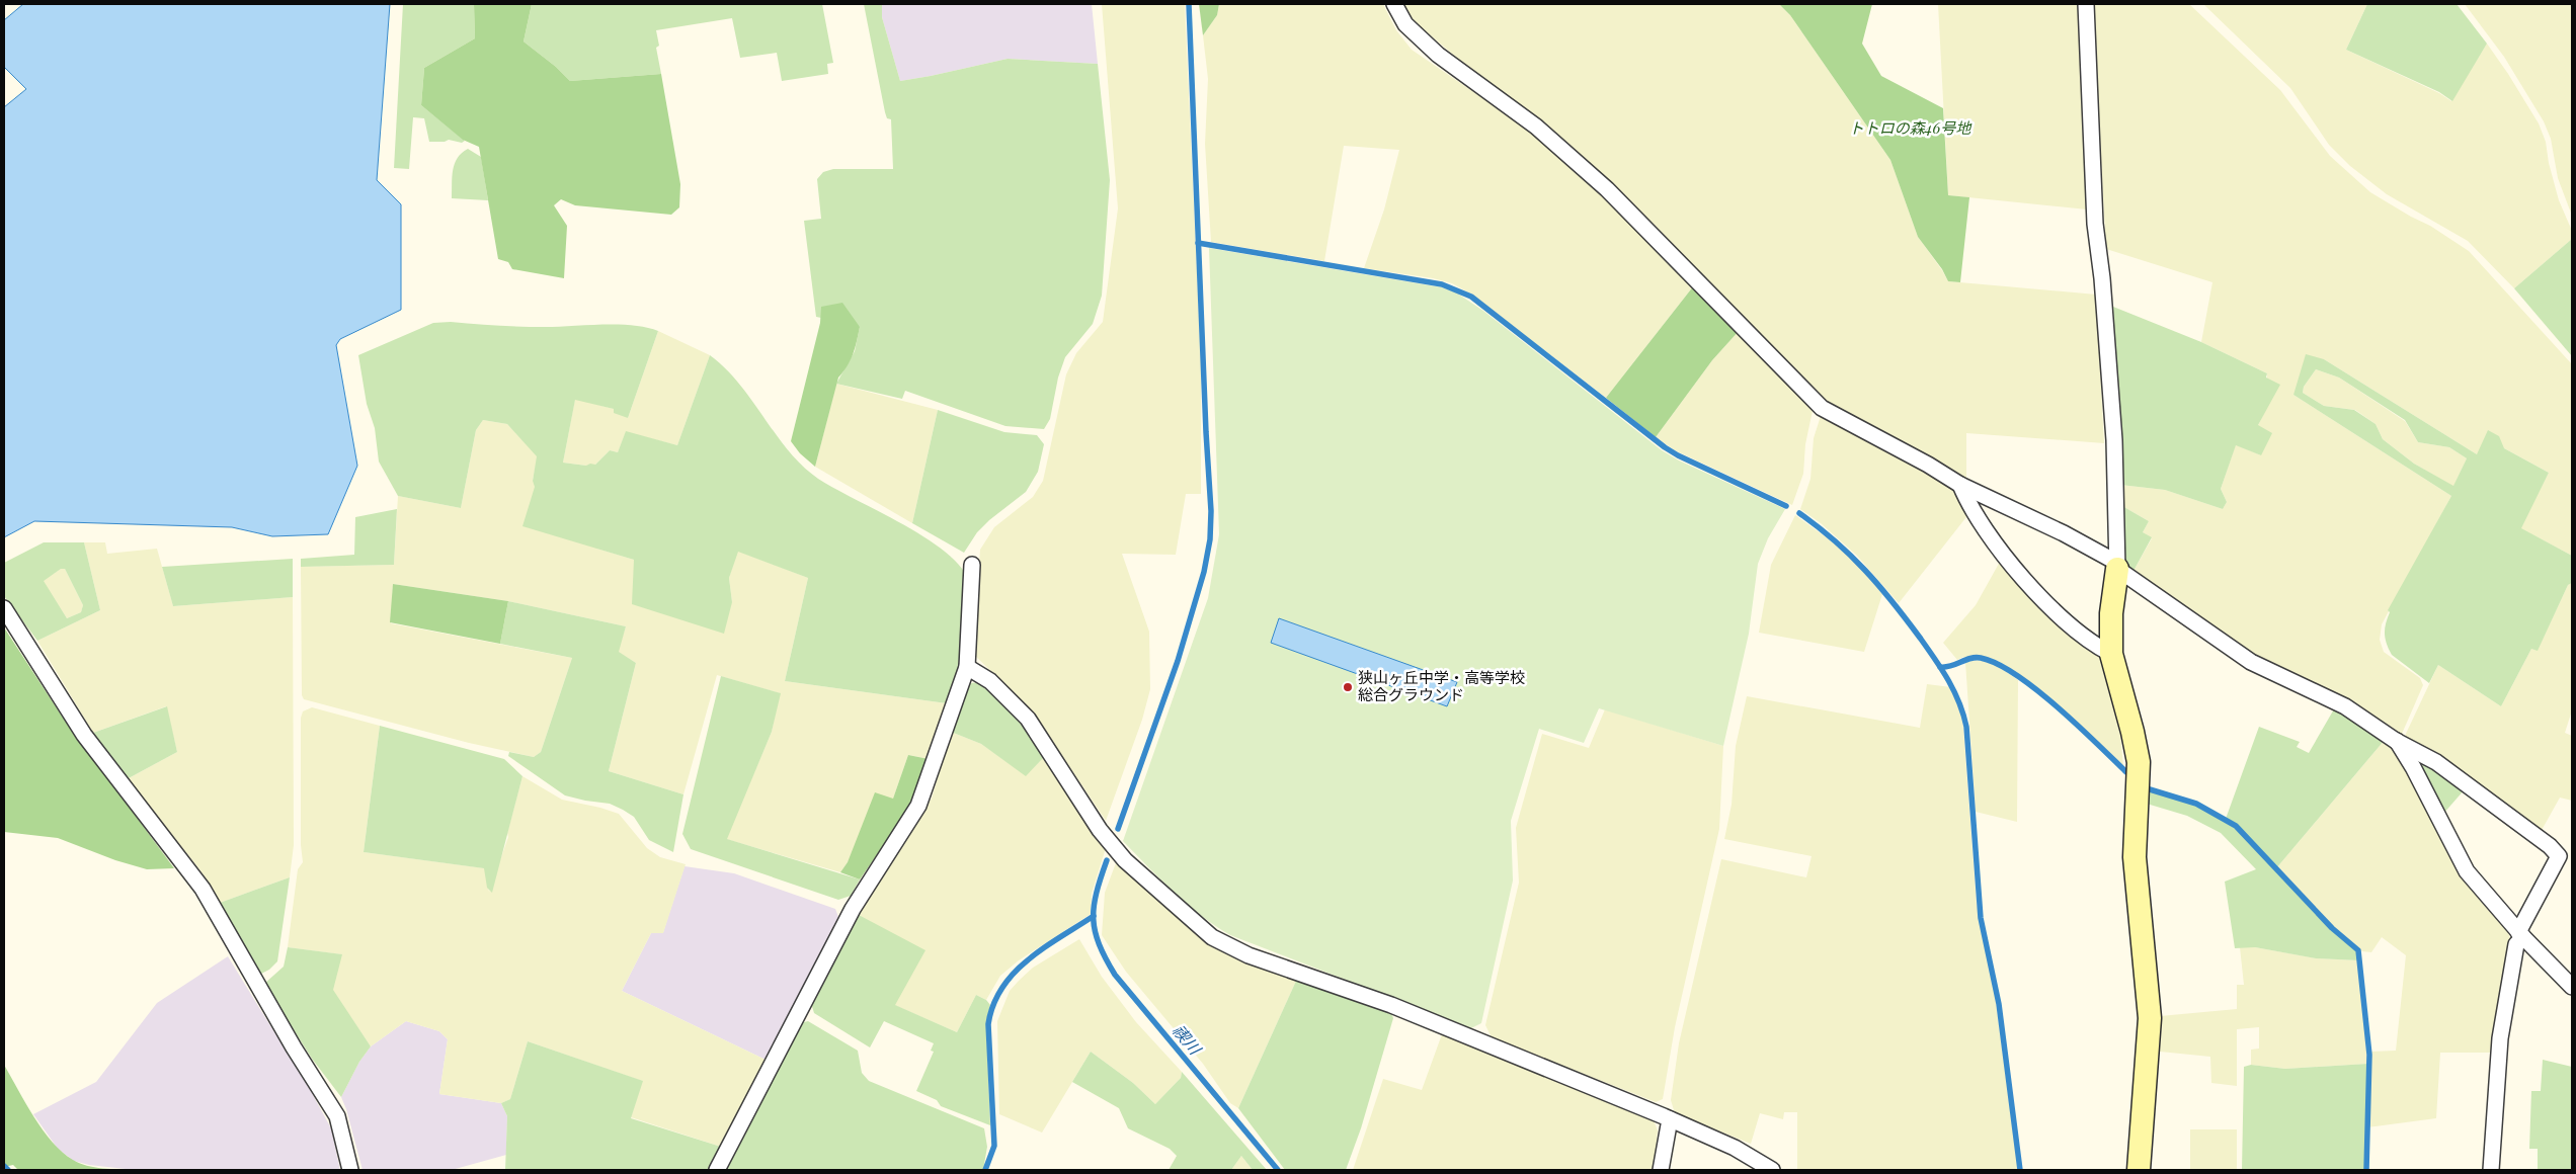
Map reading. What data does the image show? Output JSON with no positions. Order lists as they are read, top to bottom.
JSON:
{
  "water": ["禊川"],
  "parks": ["トトロの森46号地"],
  "places": ["狭山ヶ丘中学・高等学校 総合グラウンド"]
}
